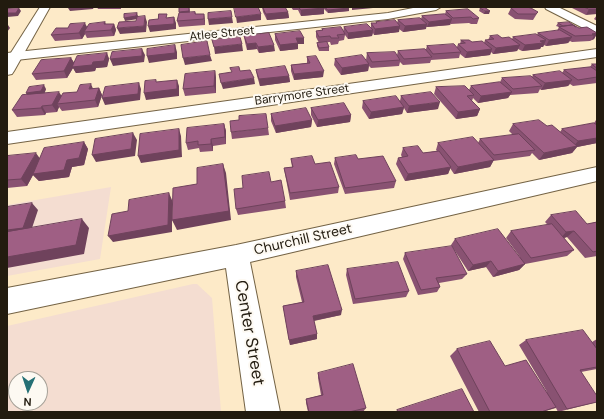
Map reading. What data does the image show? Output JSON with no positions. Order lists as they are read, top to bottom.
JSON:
{
  "streets": {
    "street": [
      "Atlee Street",
      "Barrymore Street",
      "Churchill Street",
      "Center Street"
    ]
  },
  "crossings": [
    ["Churchill Street", "Center Street"]
  ],
  "north": "bottom"
}
